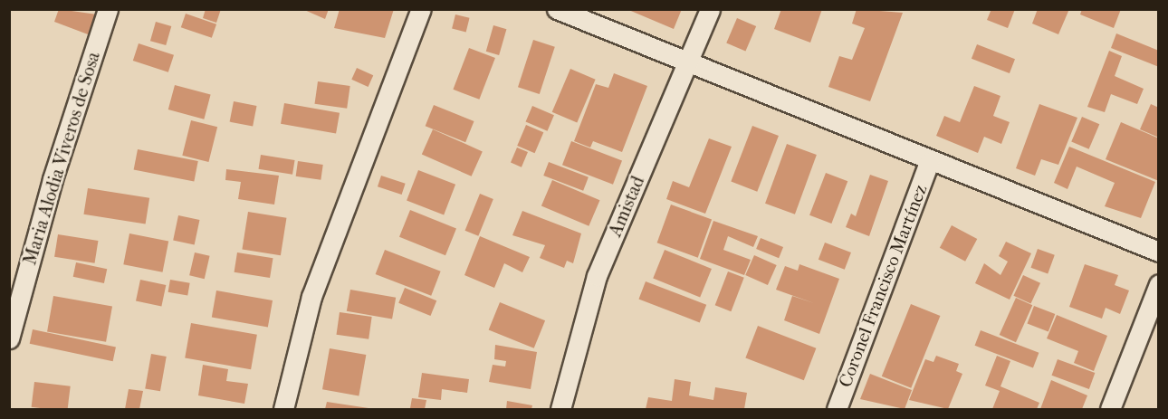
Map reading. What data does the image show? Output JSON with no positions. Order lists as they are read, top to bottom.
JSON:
{
  "streets": {
    "street": ["Maria Alodia Viveros de Sosa", "Amistad", "Coronel Francisco Martínez"]
  }
}
